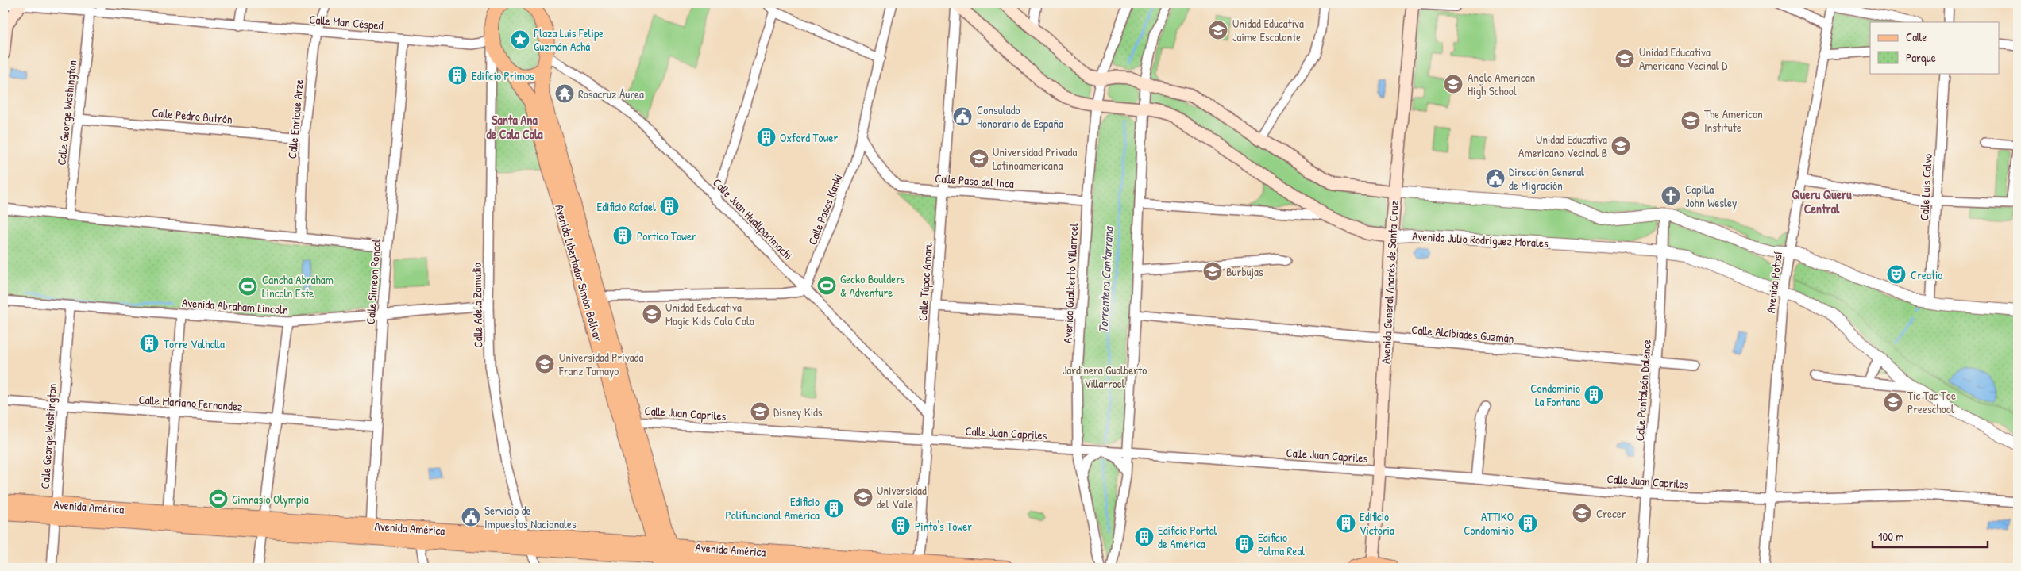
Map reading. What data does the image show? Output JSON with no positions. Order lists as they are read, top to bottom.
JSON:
{
  "streets": {
    "main road": [
      "Avenida Julio Rodríguez Morales",
      "Avenida Libertador Simón Bolívar",
      "Avenida General Andrés de Santa Cruz",
      "Avenida América"
    ],
    "street": [
      "Calle Man Césped",
      "Calle George Washington",
      "Calle Pedro Butrón",
      "Calle Enrique Arze",
      "Calle Paso del Inca",
      "Calle Luis Calvo",
      "Calle Pasos Kanki",
      "Calle Juan Huallparimachi",
      "Calle Simeon Roncal",
      "Calle Túpac Amaru",
      "Avenida Potosí",
      "Avenida Gualberto Villarroel",
      "Calle Adela Zamudio",
      "Avenida Abraham Lincoln",
      "Calle Alcibiades Guzmán",
      "Calle Pantaleón Dalence",
      "Calle Mariano Fernandez",
      "Calle Juan Capriles"
    ]
  },
  "crossings": [
    ["Calle Man Césped", "Calle George Washington"],
    ["Calle Man Césped", "Calle Enrique Arze"],
    ["Calle Man Césped", "Calle Simeon Roncal"],
    ["Calle Man Césped", "Calle Adela Zamudio"],
    ["Calle George Washington", "Calle Pedro Butrón"],
    ["Calle George Washington", "Avenida Abraham Lincoln"],
    ["Calle George Washington", "Calle Mariano Fernandez"],
    ["Calle George Washington", "Avenida América"],
    ["Calle Pedro Butrón", "Calle Enrique Arze"],
    ["Calle Paso del Inca", "Calle Pasos Kanki"],
    ["Calle Paso del Inca", "Calle Túpac Amaru"],
    ["Calle Paso del Inca", "Avenida Gualberto Villarroel"],
    ["Calle Pasos Kanki", "Calle Juan Huallparimachi"],
    ["Calle Juan Huallparimachi", "Calle Túpac Amaru"],
    ["Avenida Julio Rodríguez Morales", "Calle Túpac Amaru"],
    ["Avenida Julio Rodríguez Morales", "Avenida General Andrés de Santa Cruz"],
    ["Avenida Julio Rodríguez Morales", "Avenida Potosí"],
    ["Avenida Julio Rodríguez Morales", "Avenida Gualberto Villarroel"],
    ["Avenida Julio Rodríguez Morales", "Calle Pantaleón Dalence"],
    ["Avenida Libertador Simón Bolívar", "Calle Juan Capriles"],
    ["Avenida Libertador Simón Bolívar", "Avenida América"],
    ["Calle Simeon Roncal", "Avenida Abraham Lincoln"],
    ["Calle Simeon Roncal", "Calle Mariano Fernandez"],
    ["Calle Simeon Roncal", "Avenida América"],
    ["Calle Túpac Amaru", "Calle Juan Capriles"],
    ["Calle Túpac Amaru", "Avenida América"],
    ["Avenida General Andrés de Santa Cruz", "Calle Alcibiades Guzmán"],
    ["Avenida General Andrés de Santa Cruz", "Calle Juan Capriles"],
    ["Avenida Potosí", "Calle Juan Capriles"],
    ["Avenida Gualberto Villarroel", "Calle Juan Capriles"],
    ["Calle Adela Zamudio", "Avenida Abraham Lincoln"],
    ["Calle Adela Zamudio", "Avenida América"],
    ["Calle Alcibiades Guzmán", "Calle Pantaleón Dalence"],
    ["Calle Pantaleón Dalence", "Calle Juan Capriles"]
  ],
  "districts": ["Santa Ana de Cala Cala", "Queru Queru Central"],
  "water": ["Torrentera Cantarrana"],
  "parks": ["Jardinera Gualberto Villarroel"],
  "places": {
    "school or university": [
      "Unidad Educativa Jaime Escalante",
      "Unidad Educativa Americano Vecinal D",
      "Anglo American High School",
      "The American Institute",
      "Unidad Educativa Americano Vecinal B",
      "Universidad Privada Latinoamericana",
      "Burbujas",
      "Unidad Eeducativa Magic Kids Cala Cala",
      "Universidad Privada Franz Tamayo",
      "Tic Tac Toe Preeschool",
      "Disney Kids",
      "Universidad del Valle",
      "Crecer"
    ],
    "place": ["Plaza Luis Felipe Guzmán Achá"],
    "building": [
      "Edificio Primos",
      "Oxford Tower",
      "Edificio Rafael",
      "Portico Tower",
      "Torre Valhalla",
      "Condominio La Fontana",
      "Edificio Polifuncional América",
      "Edificio Victoria",
      "ATTIKO Condominio",
      "Pinto's Tower",
      "Edificio Portal de América",
      "Edificio Palma Real"
    ],
    "temple": ["Rosacruz Áurea"],
    "public building": ["Consulado Honorario de España", "Dirección General de Migración", "Servicio de Impuestos Nacionales"],
    "church": ["Capilla John Wesley"],
    "theatre": ["Creatio"],
    "sports": ["Gecko Boulders & Adventure", "Cancha Abraham Lincoln Este", "Gimnasio Olympia"]
  },
  "legend": ["Calle", "Parque"],
  "scale_bar": "100 m"
}
